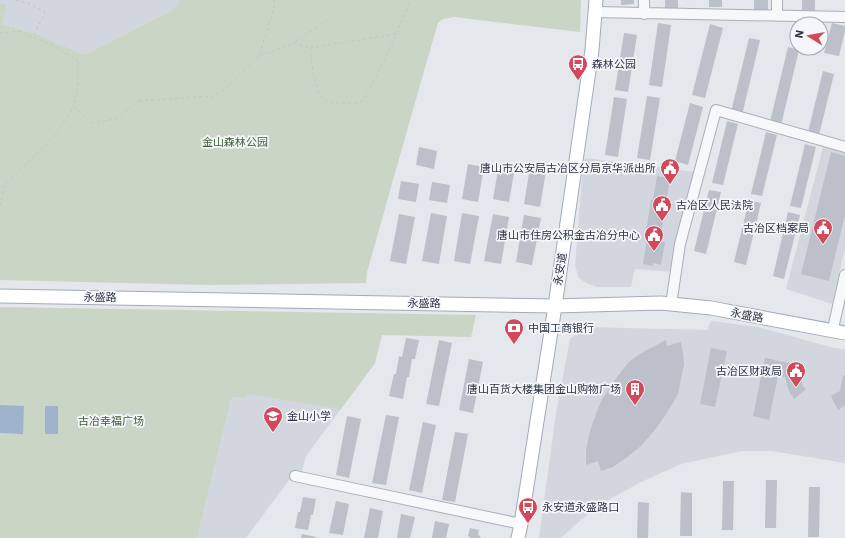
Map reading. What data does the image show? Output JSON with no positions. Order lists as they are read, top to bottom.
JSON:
{
  "streets": {
    "main road": ["永安道", "永盛路"]
  },
  "crossings": [
    ["永安道", "永盛路"]
  ],
  "parks": ["金山森林公园", "古冶幸福广场"],
  "places": {
    "bus stop": ["森林公园", "永安道永盛路口"],
    "public building": [
      "唐山市公安局古冶区分局京华派出所",
      "古冶区人民法院",
      "古冶区档案局",
      "唐山市住房公积金古冶分中心",
      "古冶区财政局"
    ],
    "bank": ["中国工商银行"],
    "building": ["唐山百货大楼集团金山购物广场"],
    "school or university": ["金山小学"]
  },
  "north": "left"
}
